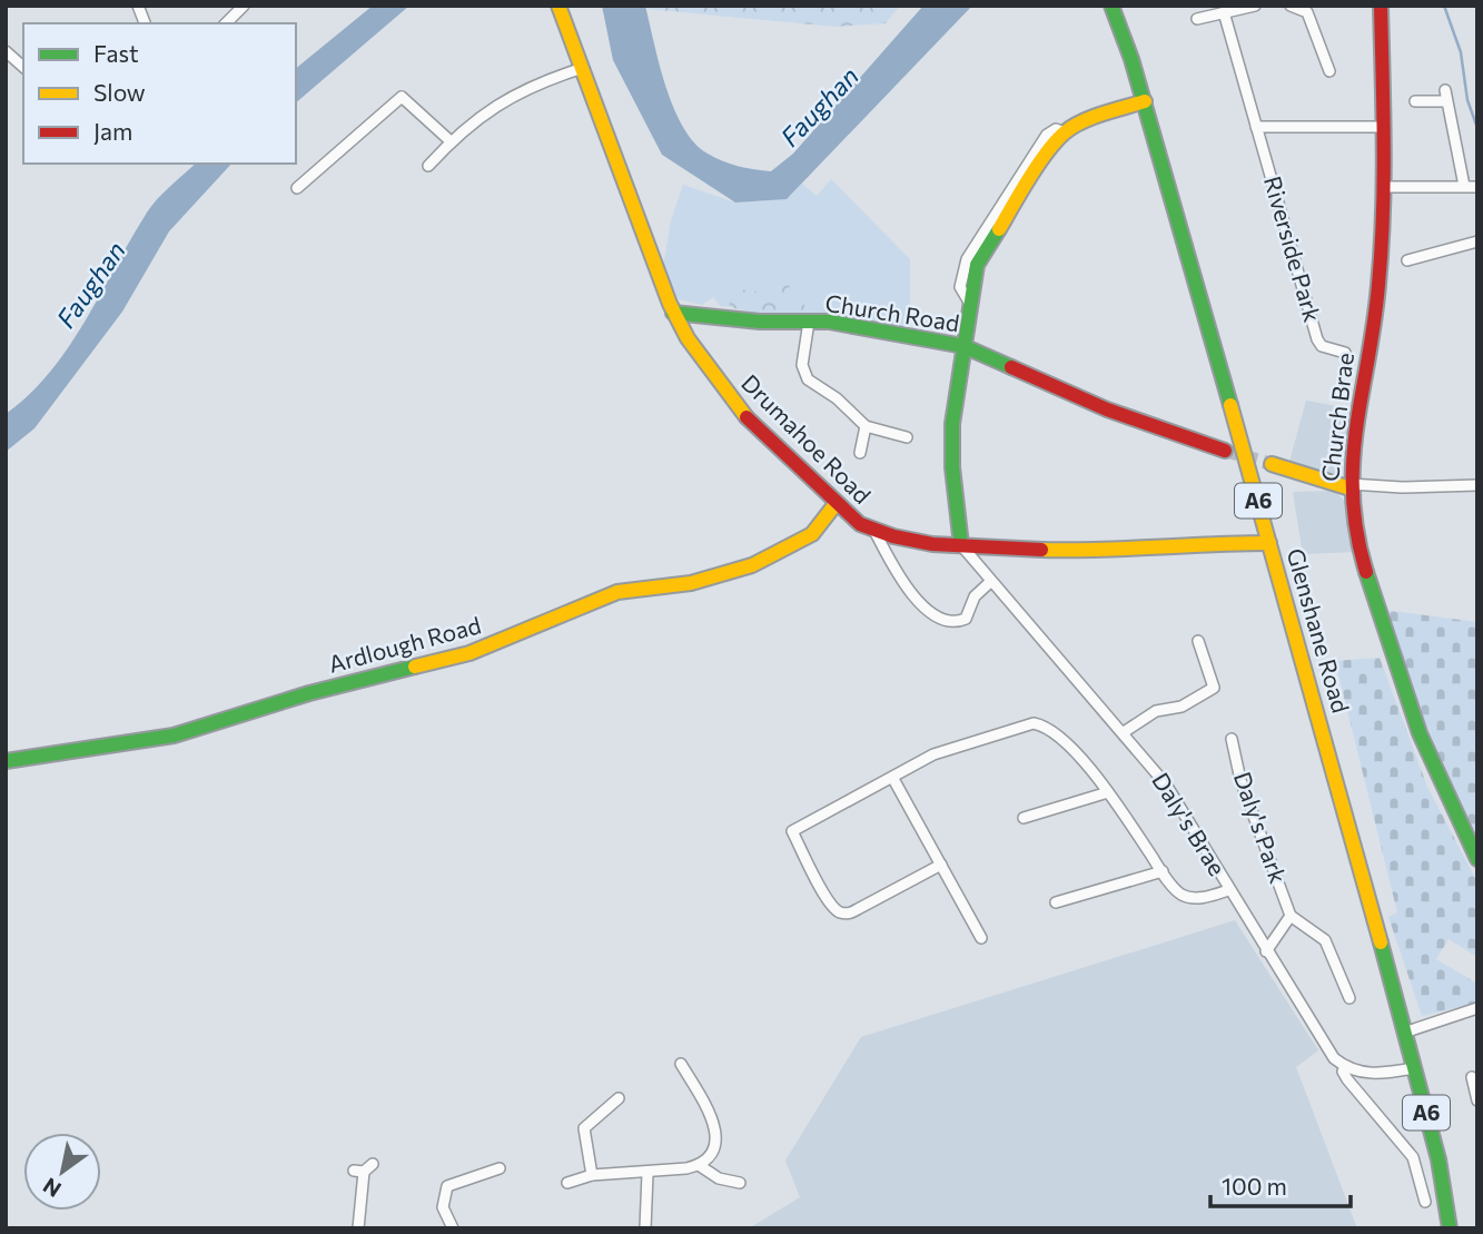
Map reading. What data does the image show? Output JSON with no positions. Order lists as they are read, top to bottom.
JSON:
{
  "streets": {
    "main road": [
      "Church Road",
      "Church Brae",
      "Drumahoe Road",
      "A6",
      "Glenshane Road",
      "Ardlough Road"
    ],
    "street": ["Riverside Park", "Daly's Brae", "Daly's Park"]
  },
  "crossings": [
    ["Church Road", "Drumahoe Road"],
    ["Drumahoe Road", "Glenshane Road"],
    ["Drumahoe Road", "Ardlough Road"],
    ["Drumahoe Road", "Daly's Brae"]
  ],
  "water": ["Faughan"],
  "legend": ["Fast", "Slow", "Jam"],
  "scale_bar": "100 m",
  "north": "bottom left"
}
